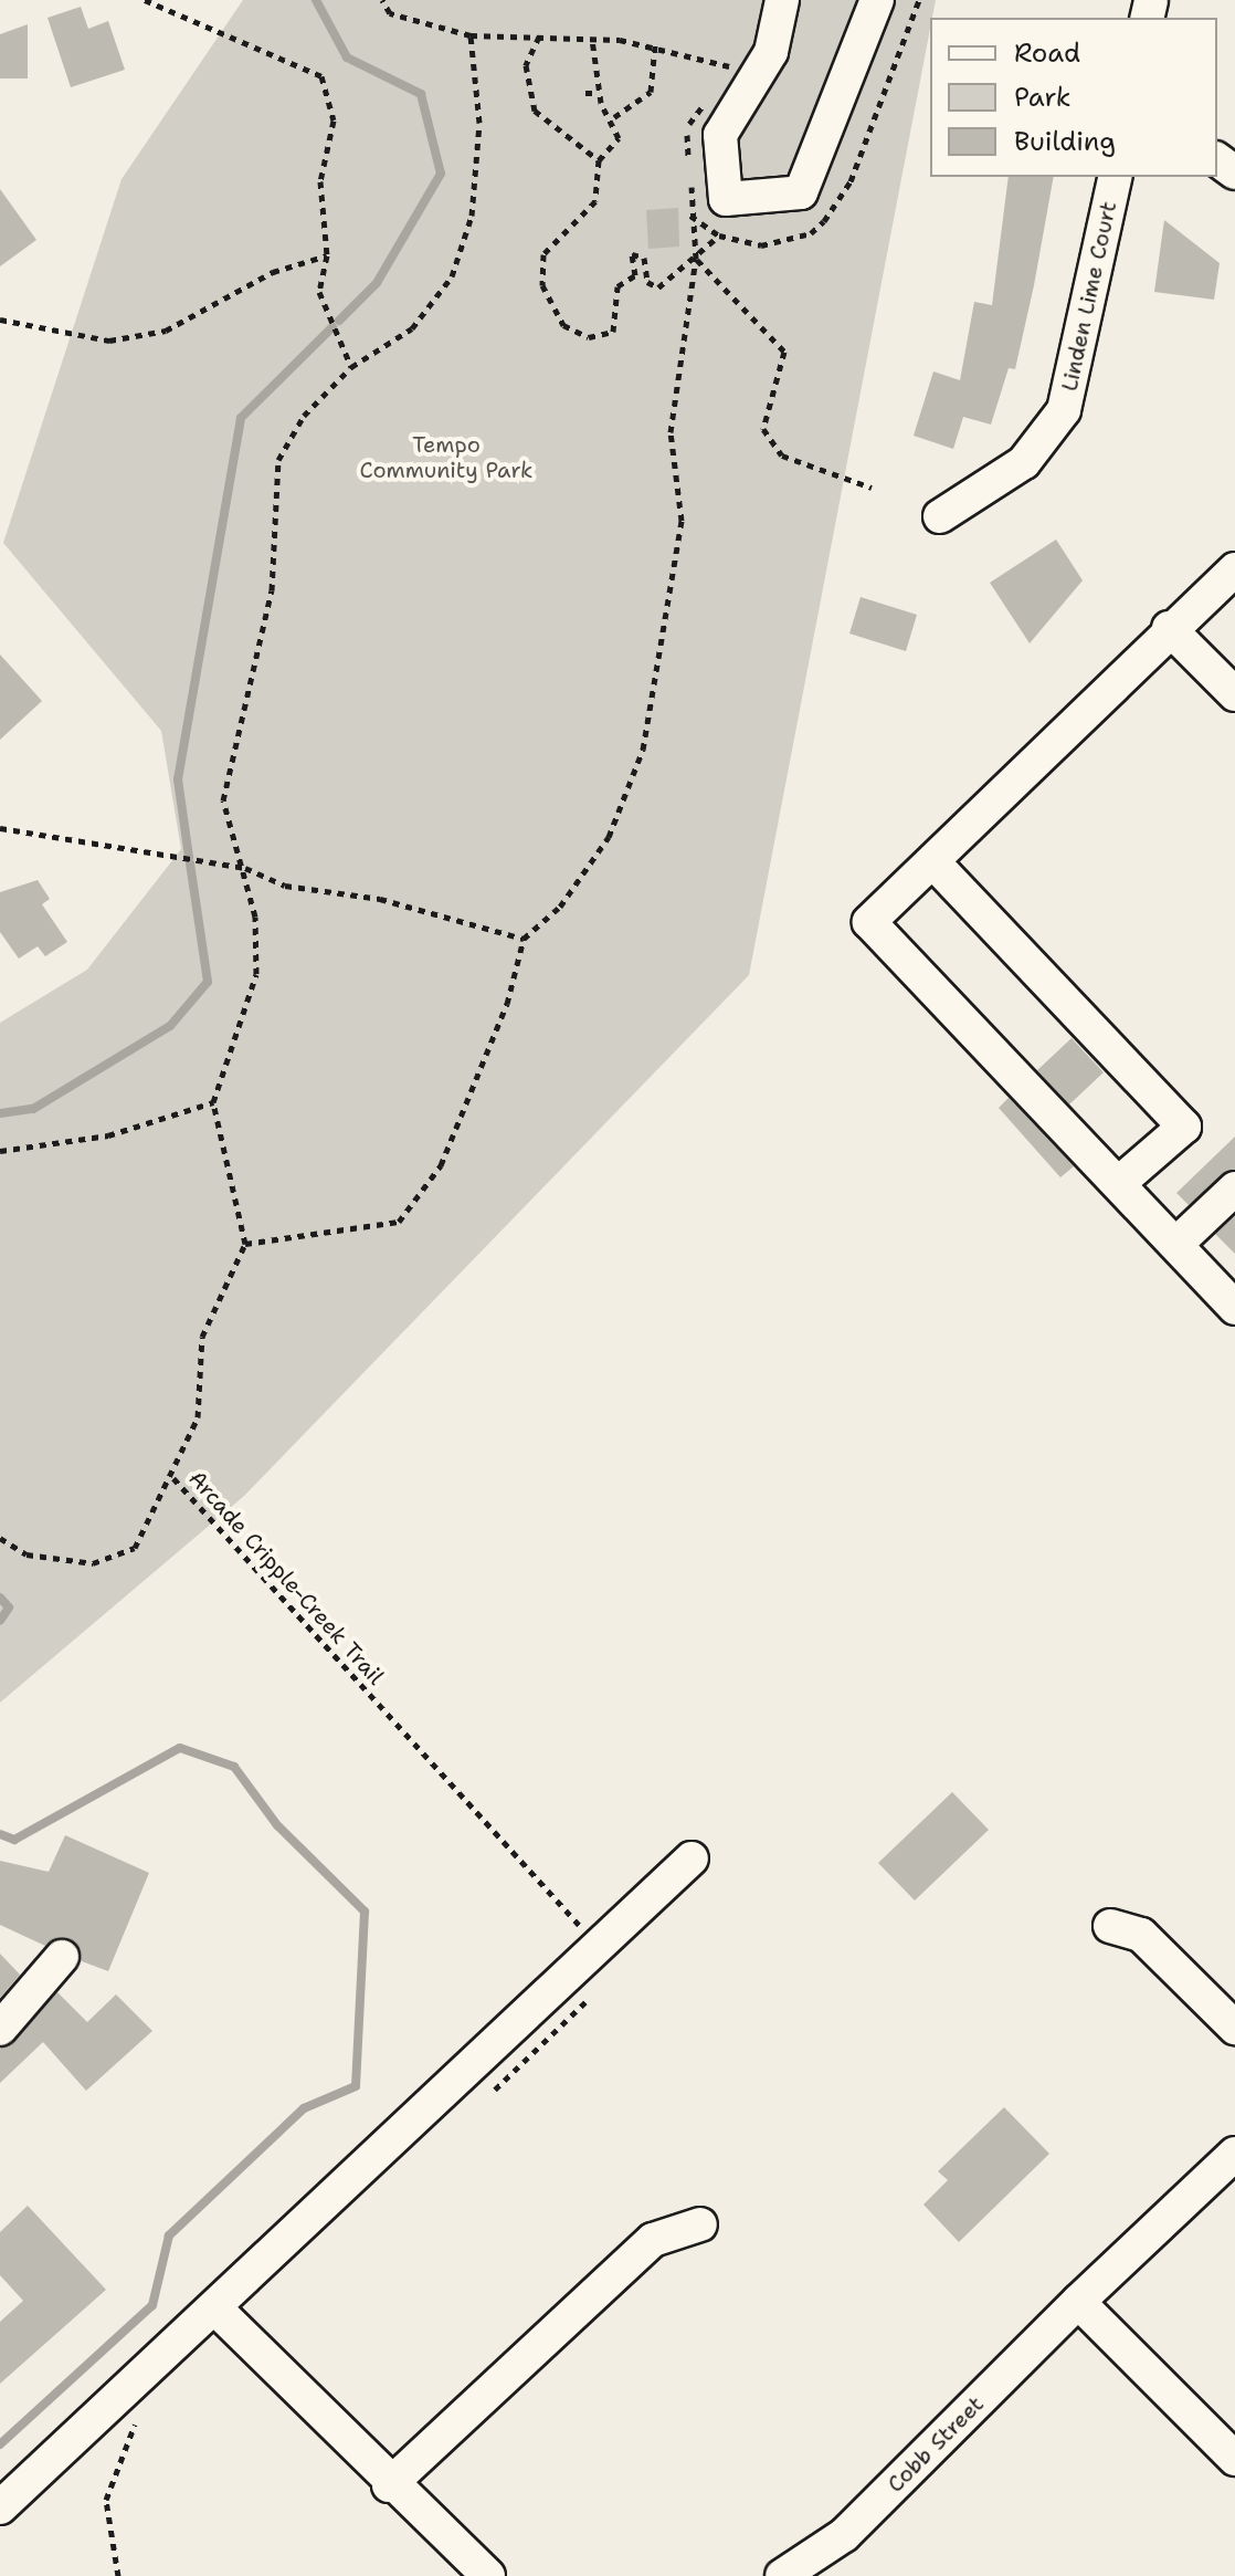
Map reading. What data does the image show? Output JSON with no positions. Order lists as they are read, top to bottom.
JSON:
{
  "streets": {
    "street": ["Linden Lime Court", "Cobb Street"],
    "path": ["Arcade Cripple-Creek Trail"]
  },
  "parks": ["Tempo Community Park"],
  "legend": ["Road", "Park", "Building"]
}
